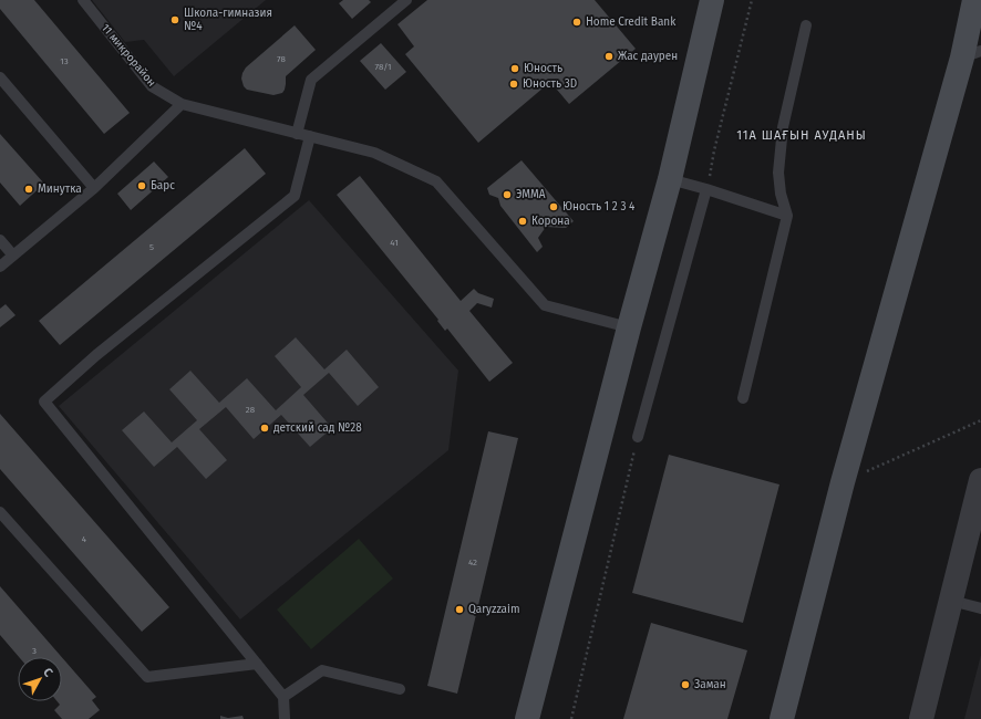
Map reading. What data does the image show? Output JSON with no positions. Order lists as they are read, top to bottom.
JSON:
{
  "streets": {
    "lane": ["11 микрорайон"]
  },
  "districts": ["11А ШАҒЫН АУДАНЫ"],
  "places": [
    "Школа-гимназия №4",
    "Home Credit Bank",
    "Жас даурен",
    "Юность",
    "Юность 3D",
    "Барс",
    "Минутка",
    "ЭММА",
    "Юность 1 2 3 4",
    "Корона",
    "детский сад №28",
    "Qaryzzaim",
    "Заман"
  ],
  "house_numbers": [
    "78",
    "13",
    "78/1",
    "41",
    "5",
    "28",
    "4",
    "42",
    "3"
  ],
  "north": "top right"
}
